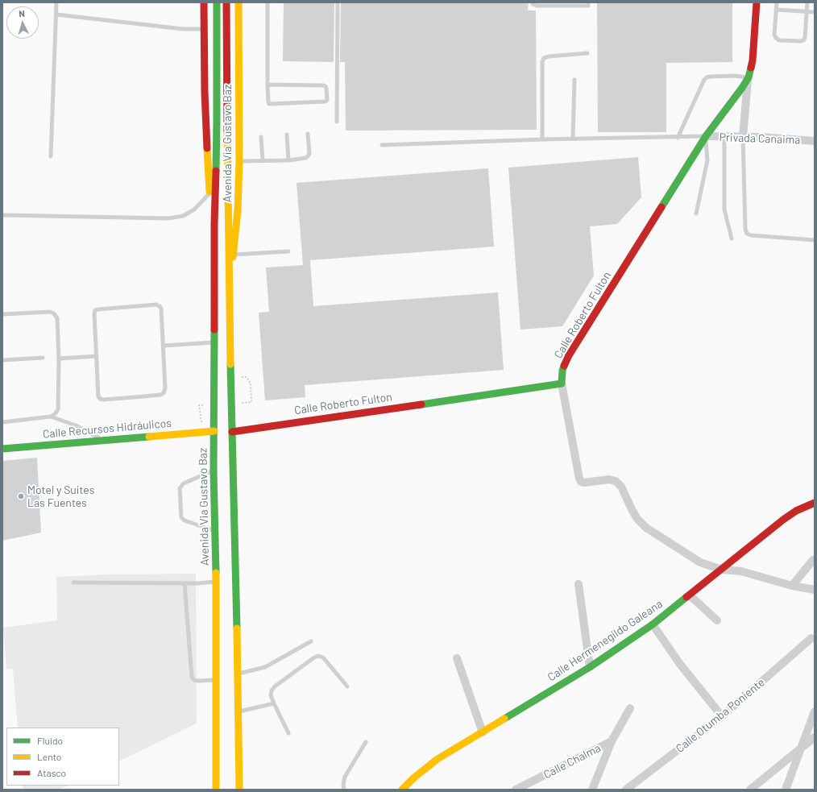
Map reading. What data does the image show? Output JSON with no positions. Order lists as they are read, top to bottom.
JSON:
{
  "streets": {
    "main road": [
      "Avenida Via Gustavo Baz",
      "Calle Roberto Fulton",
      "Calle Recursos Hidráulicos",
      "Calle Hermenegildo Galeana"
    ],
    "street": ["Privada Canaima", "Calle Otumba Poniente", "Calle Chalma"]
  },
  "crossings": [
    ["Privada Canaima", "Calle Roberto Fulton"],
    ["Avenida Via Gustavo Baz", "Calle Roberto Fulton"],
    ["Avenida Via Gustavo Baz", "Calle Recursos Hidráulicos"]
  ],
  "places": ["Motel y Suites Las Fuentes"],
  "legend": ["Fluido", "Lento", "Atasco"],
  "north": "top"
}
